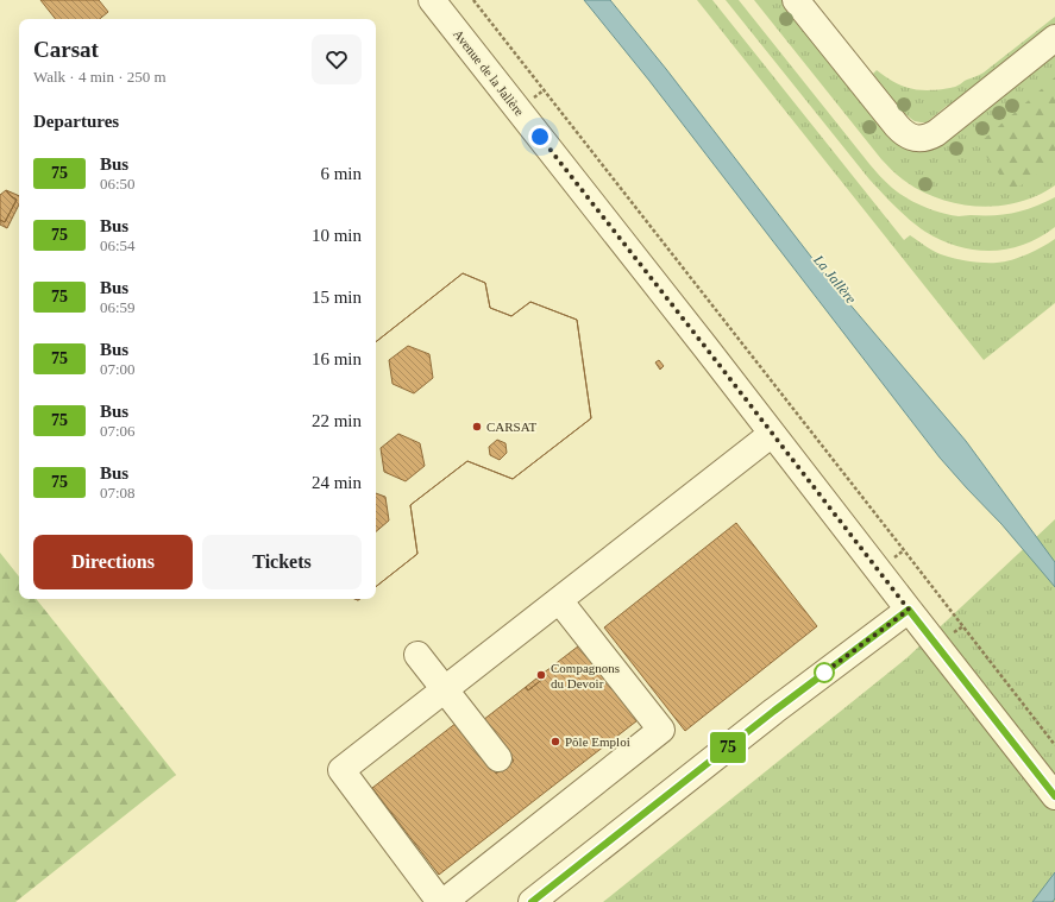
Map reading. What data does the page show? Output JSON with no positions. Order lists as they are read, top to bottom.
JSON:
{
  "streets": {
    "street": ["Avenue de la Jallère"]
  },
  "water": ["La Jallère"],
  "places": ["CARSAT", "Compagnons du Devoir", "Pôle Emploi"],
  "lines": ["bus line 75"],
  "page": {
    "on_map": "75",
    "heading": [
      ["Carsat", "Walk · 4 min · 250 m"],
      "Departures"
    ],
    "list": [
      {
        "mark": "75",
        "name": "Bus",
        "note": "06:50",
        "value": "6 min"
      },
      {
        "mark": "75",
        "name": "Bus",
        "note": "06:54",
        "value": "10 min"
      },
      {
        "mark": "75",
        "name": "Bus",
        "note": "06:59",
        "value": "15 min"
      },
      {
        "mark": "75",
        "name": "Bus",
        "note": "07:00",
        "value": "16 min"
      },
      {
        "mark": "75",
        "name": "Bus",
        "note": "07:06",
        "value": "22 min"
      },
      {
        "mark": "75",
        "name": "Bus",
        "note": "07:08",
        "value": "24 min"
      }
    ],
    "buttons": ["Directions", "Tickets"]
  }
}
